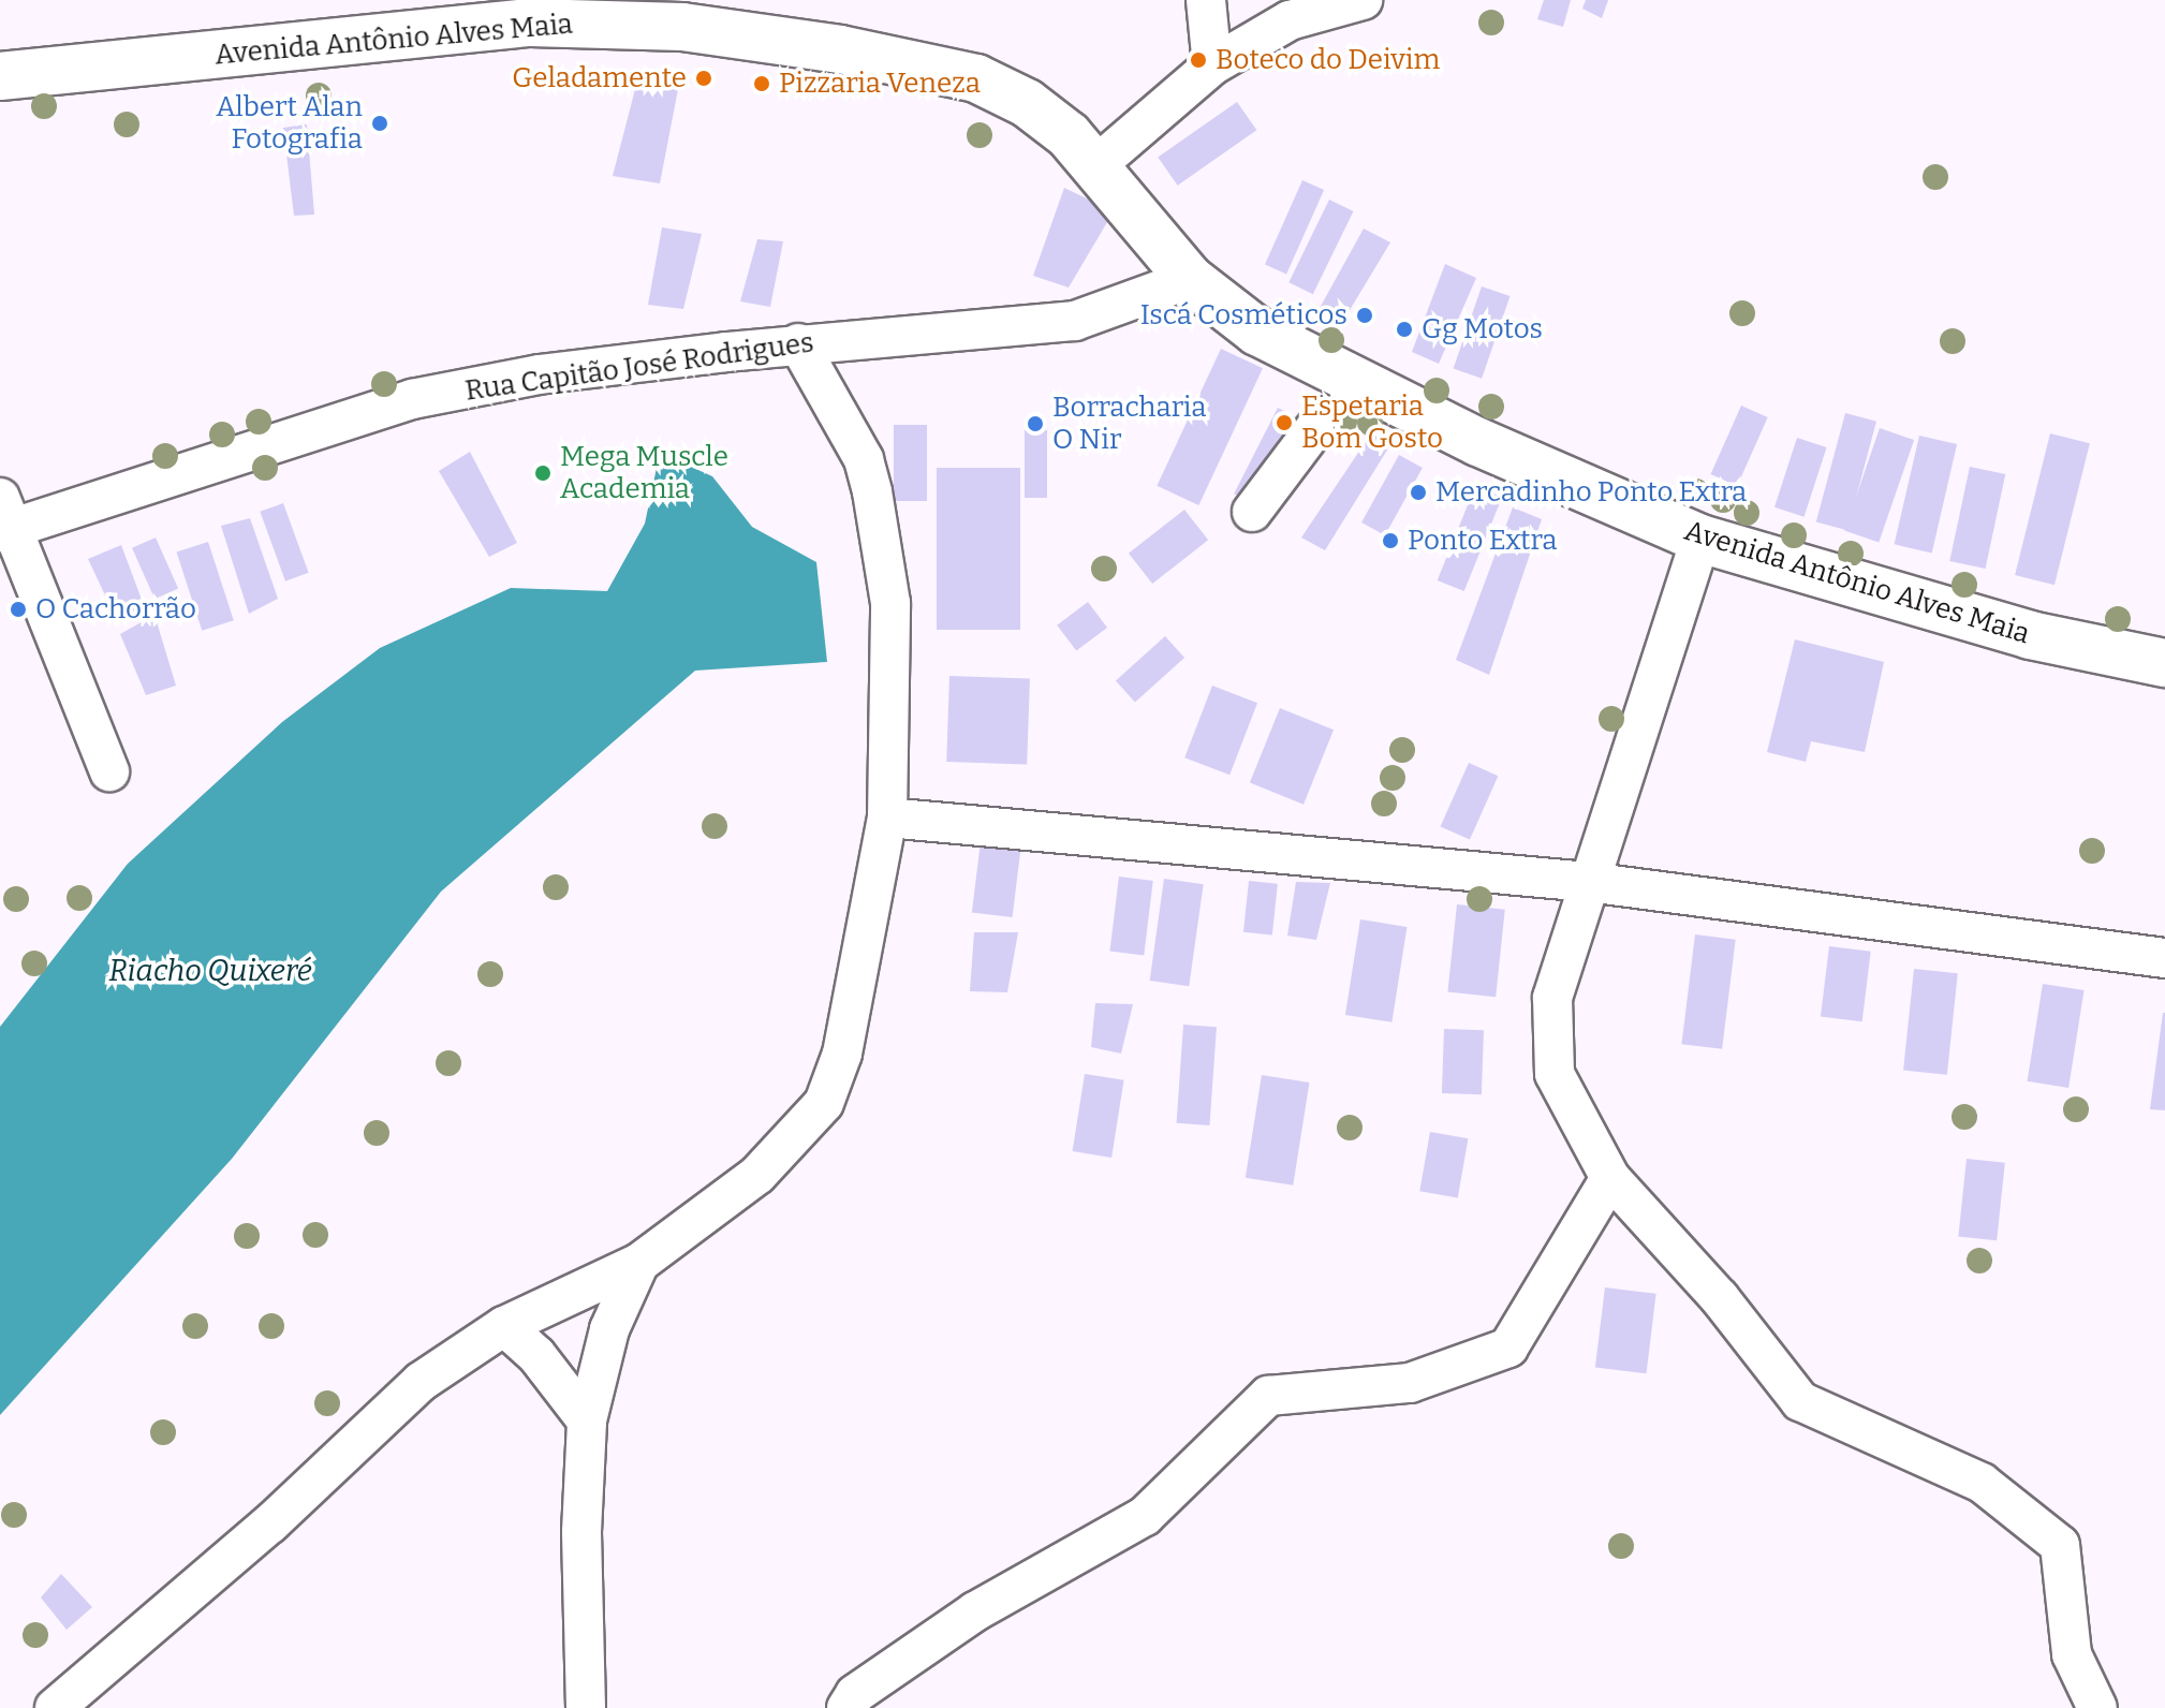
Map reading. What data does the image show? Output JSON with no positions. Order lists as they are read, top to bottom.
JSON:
{
  "streets": {
    "main road": ["Avenida Antônio Alves Maia"],
    "street": ["Rua Capitão José Rodrigues"]
  },
  "crossings": [
    ["Avenida Antônio Alves Maia", "Rua Capitão José Rodrigues"]
  ],
  "water": ["Riacho Quixeré"],
  "places": [
    "Boteco do Deivim",
    "Geladamente",
    "Pizzaria Veneza",
    "Albert Alan Fotografia",
    "Iscá Cosméticos",
    "Gg Motos",
    "Espetaria Bom Gosto",
    "Borracharia O Nir",
    "Mega Muscle Academia",
    "Mercadinho Ponto Extra",
    "Ponto Extra",
    "O Cachorrão"
  ]
}
